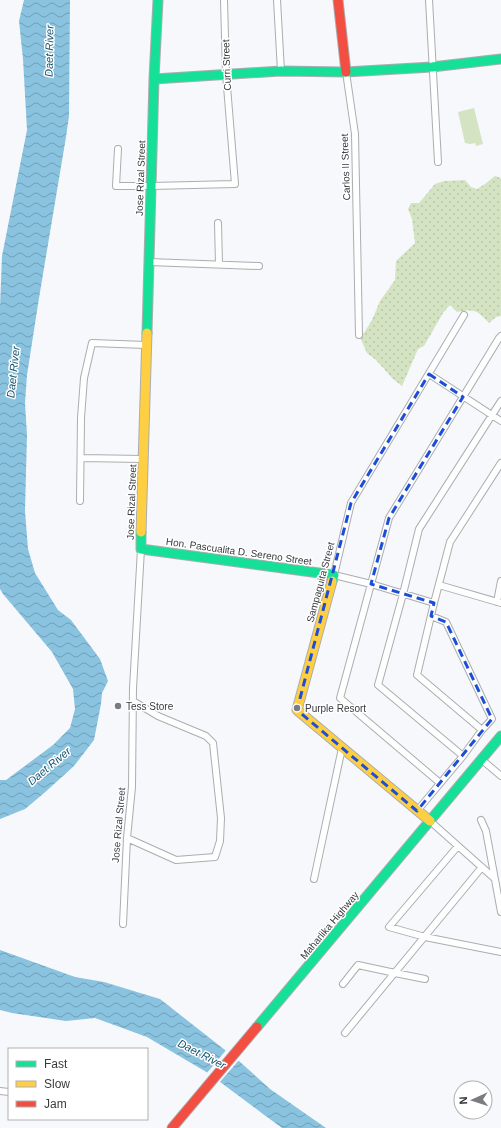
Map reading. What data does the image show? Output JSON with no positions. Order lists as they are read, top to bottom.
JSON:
{
  "streets": {
    "main road": [
      "Carlos II Street",
      "Jose Rizal Street",
      "Hon. Pascualita D. Sereno Street",
      "Sampaguita Street",
      "Maharlika Highway"
    ],
    "street": ["Curri Street"]
  },
  "crossings": [
    ["Curri Street", "Jose Rizal Street"],
    ["Jose Rizal Street", "Hon. Pascualita D. Sereno Street"],
    ["Hon. Pascualita D. Sereno Street", "Sampaguita Street"],
    ["Sampaguita Street", "Maharlika Highway"]
  ],
  "water": ["Daet River"],
  "places": ["Tess Store", "Purple Resort"],
  "legend": ["Fast", "Slow", "Jam"],
  "north": "left"
}
